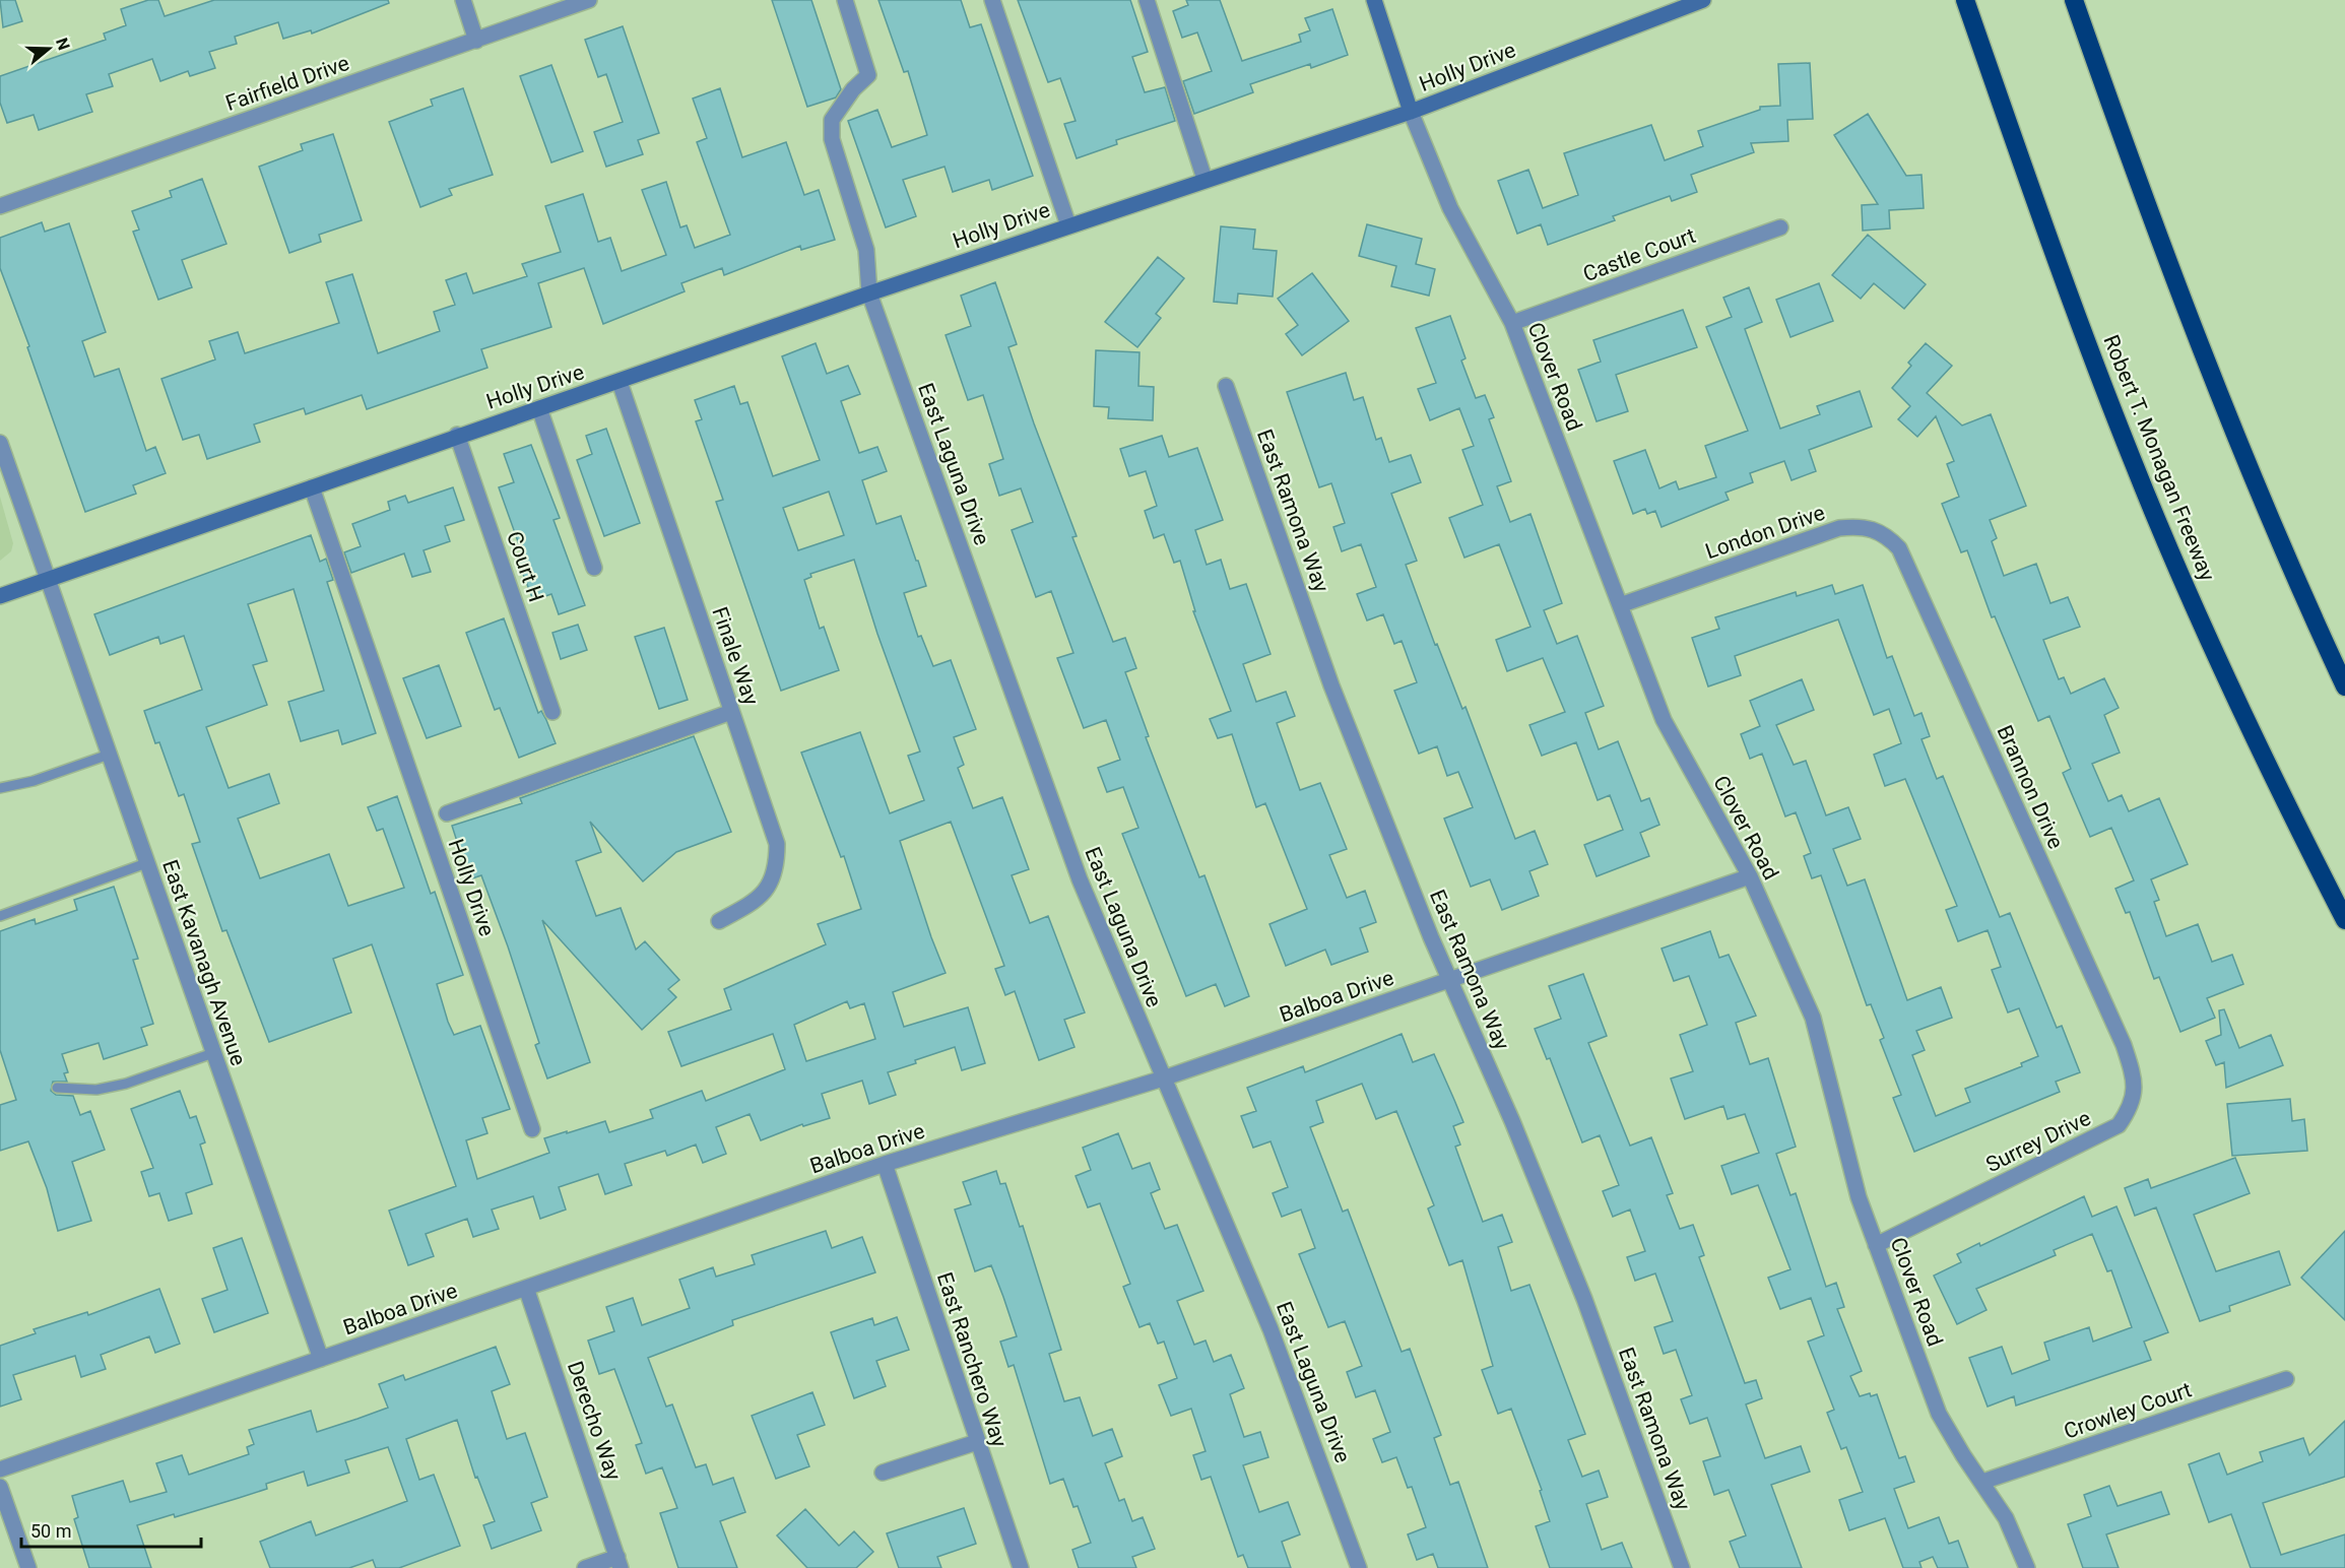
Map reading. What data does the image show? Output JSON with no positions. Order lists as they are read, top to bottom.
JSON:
{
  "streets": {
    "highway": ["Robert T. Monagan Freeway"],
    "street": [
      "Holly Drive",
      "Fairfield Drive",
      "Castle Court",
      "Clover Road",
      "East Laguna Drive",
      "East Ramona Way",
      "London Drive",
      "Court H",
      "Finale Way",
      "Brannon Drive",
      "East Kavanagh Avenue",
      "Balboa Drive",
      "Surrey Drive",
      "East Ranchero Way",
      "Crowley Court",
      "Derecho Way"
    ]
  },
  "crossings": [
    ["Holly Drive", "Clover Road"],
    ["Holly Drive", "East Laguna Drive"],
    ["Holly Drive", "Court H"],
    ["Holly Drive", "Finale Way"],
    ["Holly Drive", "East Kavanagh Avenue"],
    ["Castle Court", "Clover Road"],
    ["Clover Road", "London Drive"],
    ["Clover Road", "Balboa Drive"],
    ["Clover Road", "Surrey Drive"],
    ["Clover Road", "Crowley Court"],
    ["East Laguna Drive", "Balboa Drive"],
    ["East Ramona Way", "Balboa Drive"],
    ["London Drive", "Brannon Drive"],
    ["Brannon Drive", "Surrey Drive"],
    ["East Kavanagh Avenue", "Balboa Drive"],
    ["Balboa Drive", "East Ranchero Way"],
    ["Balboa Drive", "Derecho Way"]
  ],
  "scale_bar": "50 m",
  "north": "right"
}
